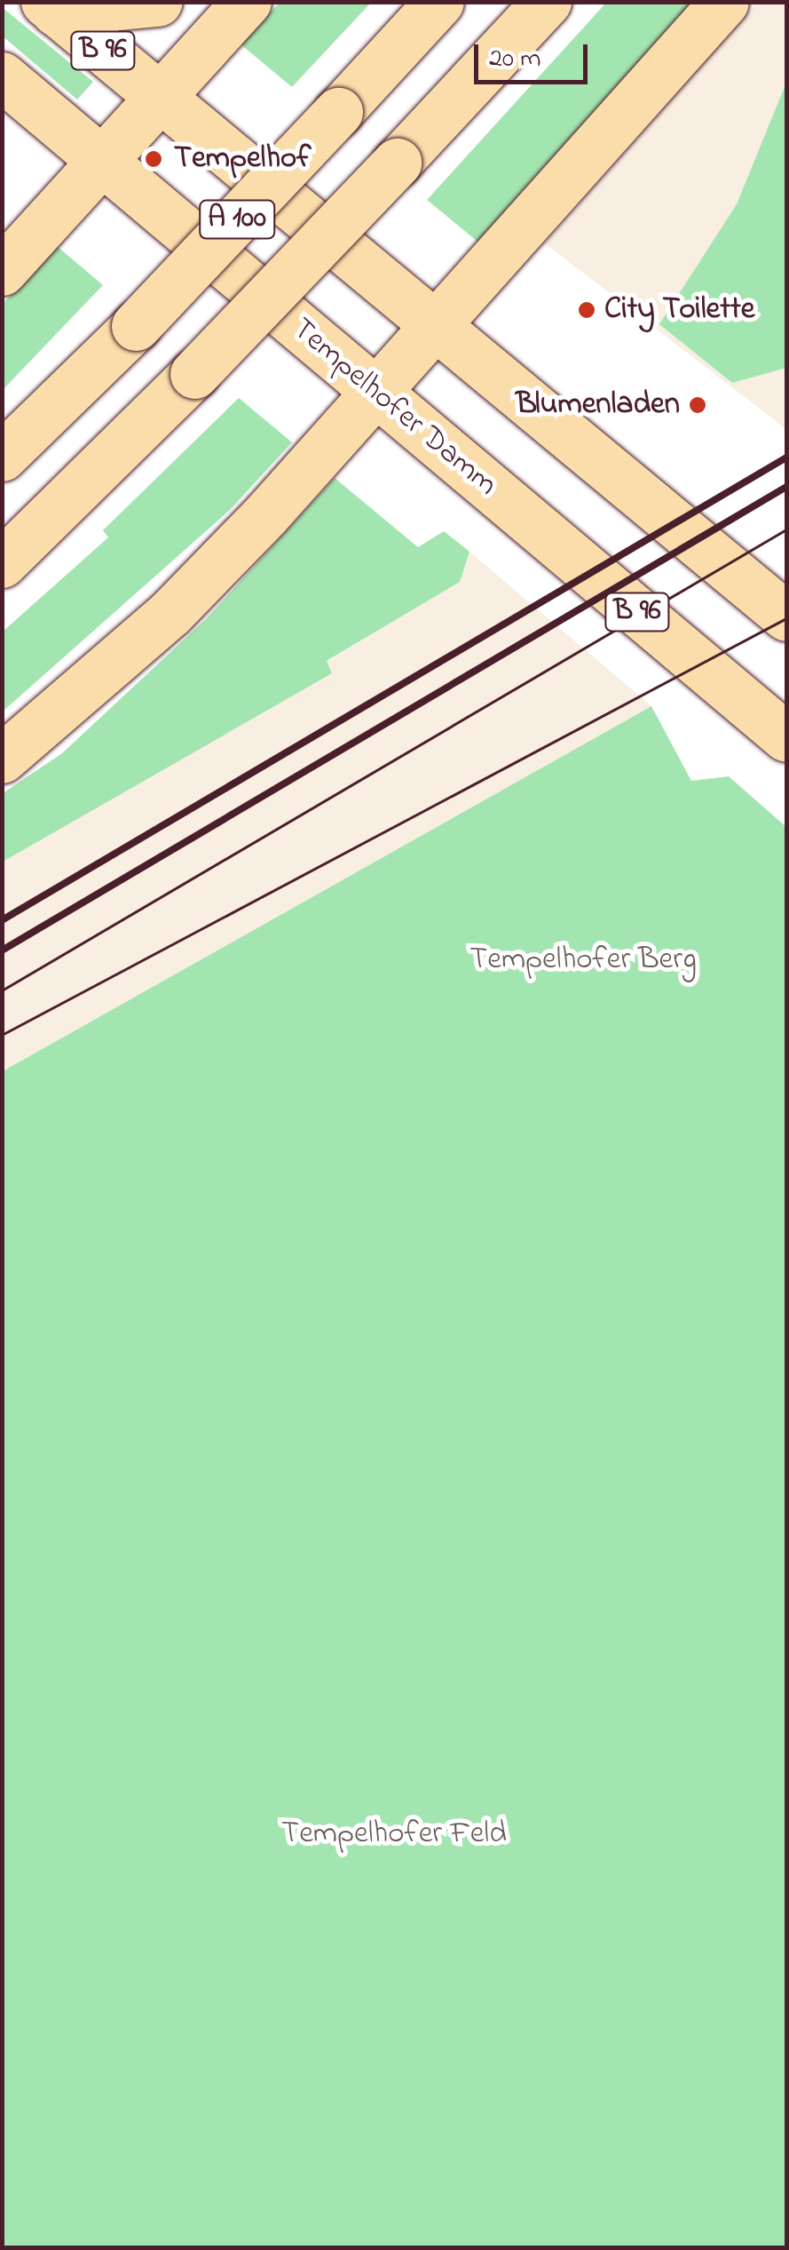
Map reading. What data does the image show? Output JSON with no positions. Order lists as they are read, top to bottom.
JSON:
{
  "streets": {
    "main road": ["B 96", "A 100", "Tempelhofer Damm"]
  },
  "parks": ["Tempelhofer Berg", "Tempelhofer Feld"],
  "places": ["Tempelhof", "City Toilette", "Blumenladen"],
  "scale_bar": "20 m"
}
